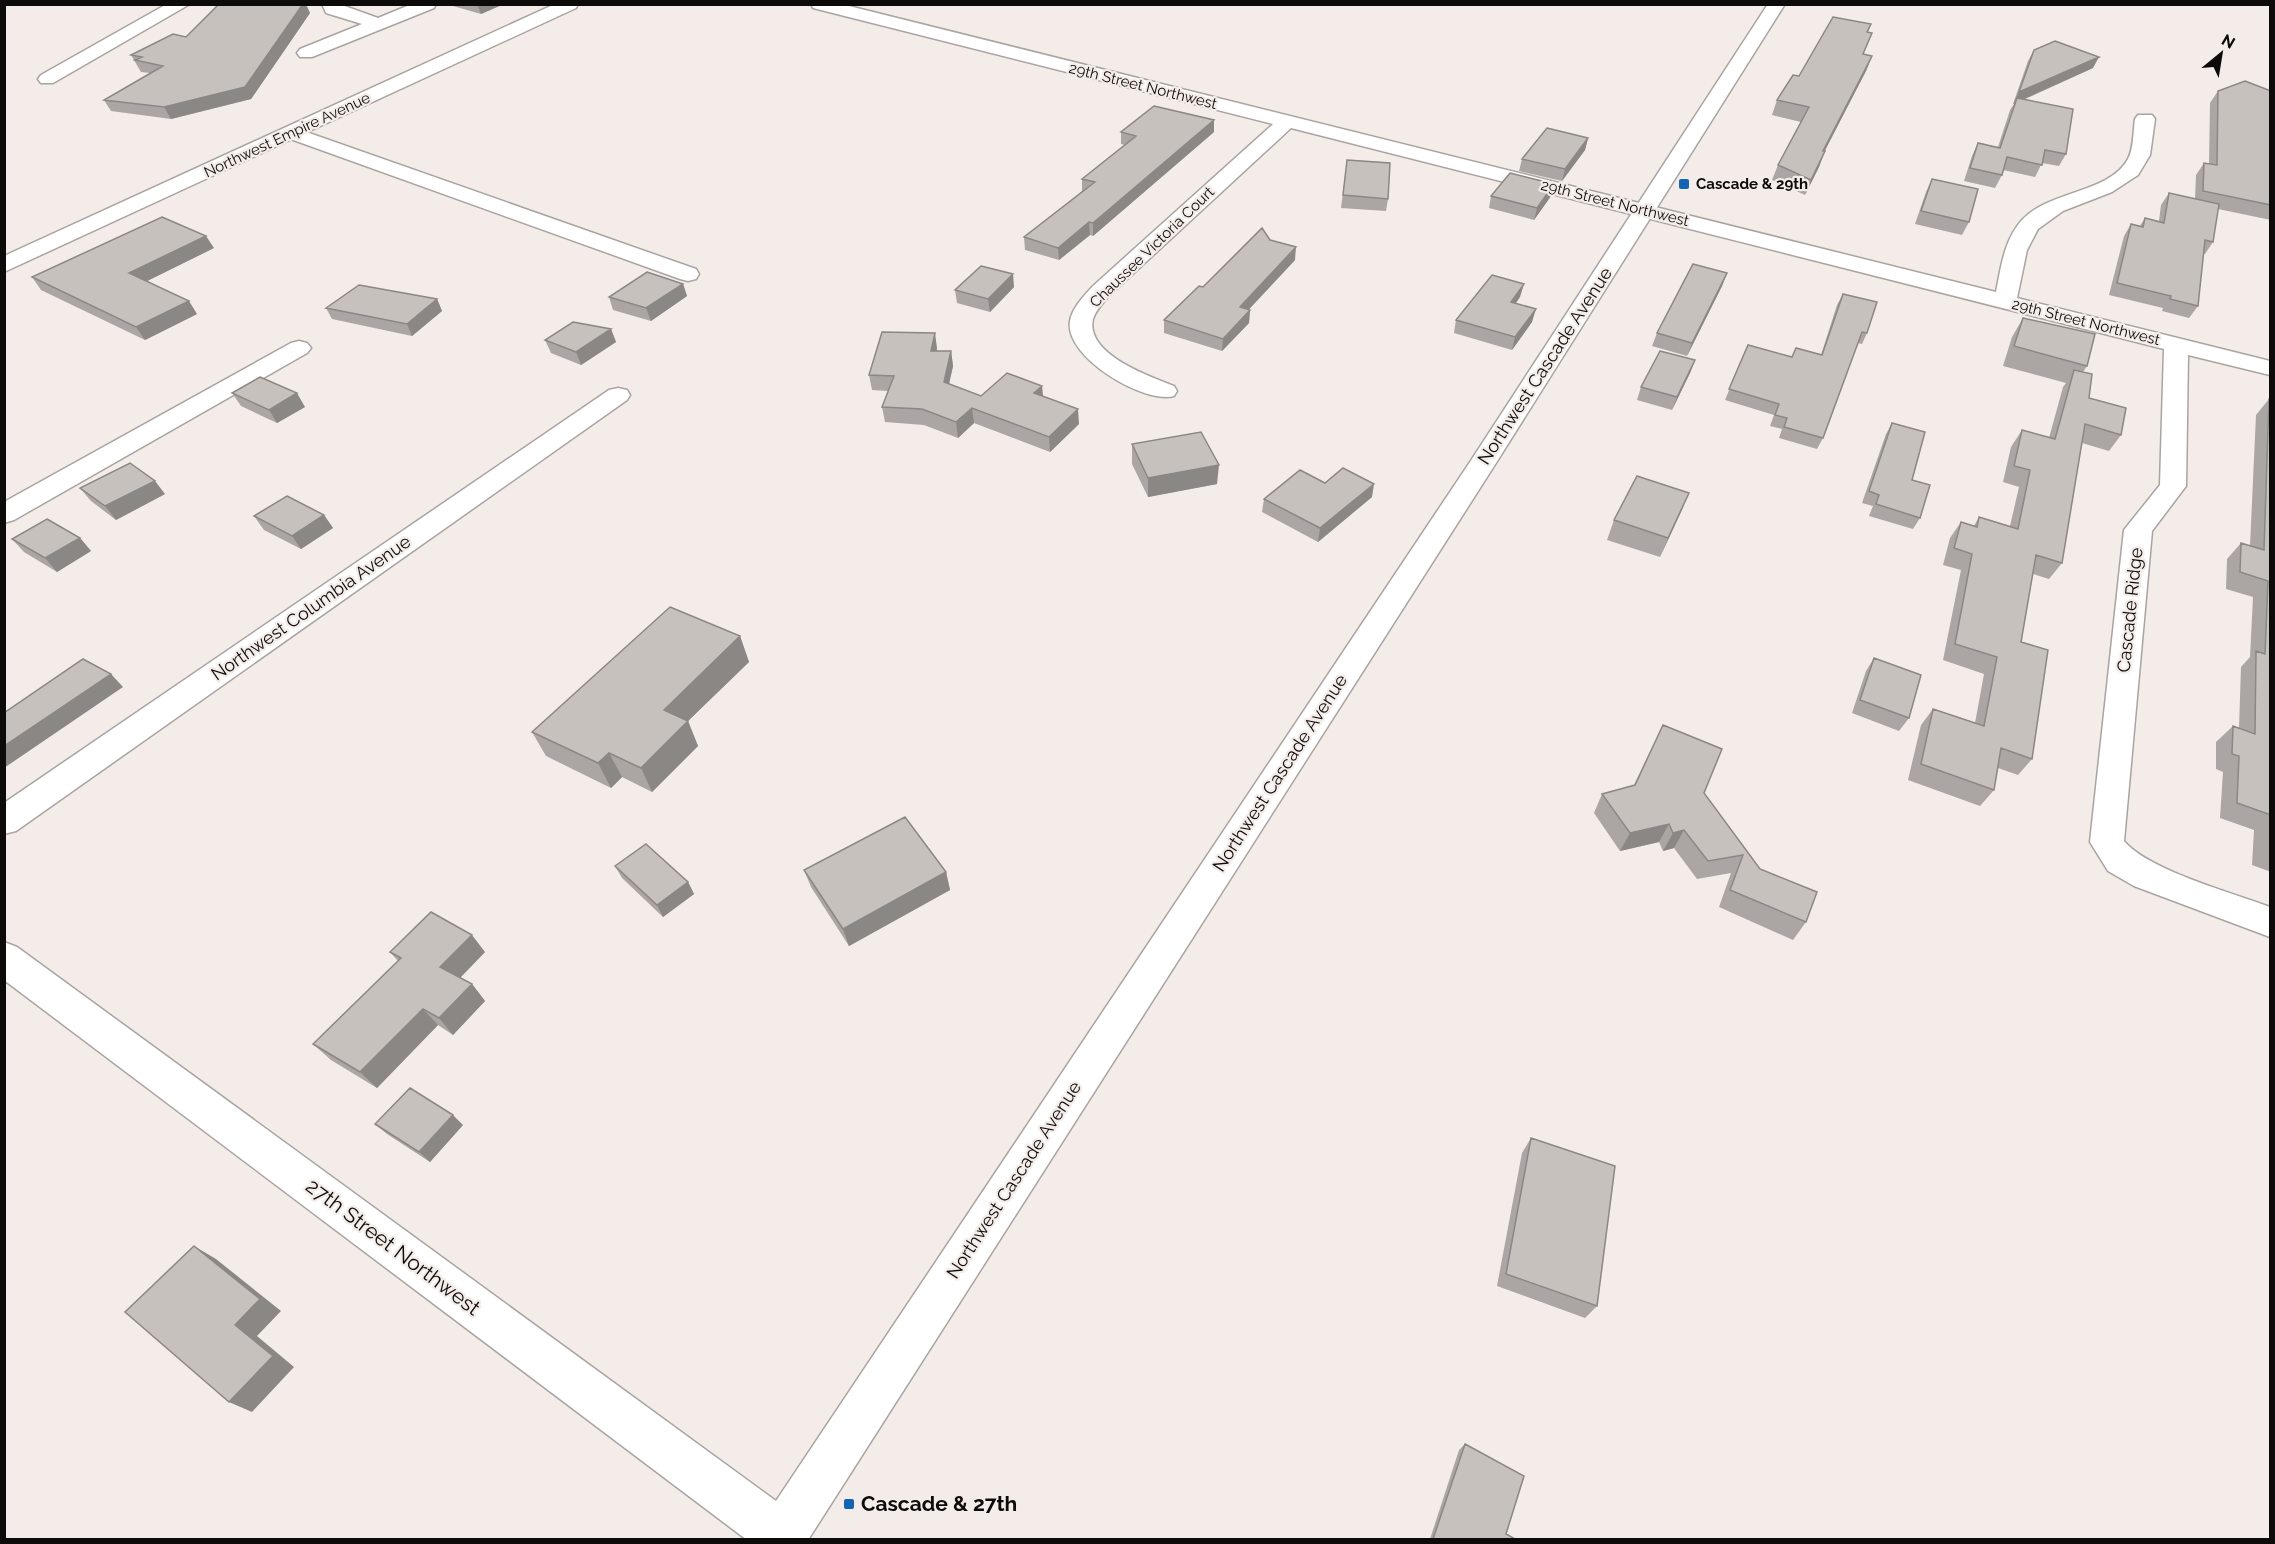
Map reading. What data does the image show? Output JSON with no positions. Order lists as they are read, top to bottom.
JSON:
{
  "streets": {
    "street": [
      "29th Street Northwest",
      "Northwest Empire Avenue",
      "Chaussee Victoria Court",
      "Northwest Cascade Avenue",
      "Northwest Columbia Avenue",
      "Cascade Ridge",
      "27th Street Northwest"
    ]
  },
  "crossings": [
    ["29th Street Northwest", "Chaussee Victoria Court"],
    ["29th Street Northwest", "Northwest Cascade Avenue"],
    ["29th Street Northwest", "Cascade Ridge"],
    ["Northwest Cascade Avenue", "27th Street Northwest"]
  ],
  "places": {
    "transit": ["Cascade & 29th", "Cascade & 27th"]
  },
  "north": "top right"
}
